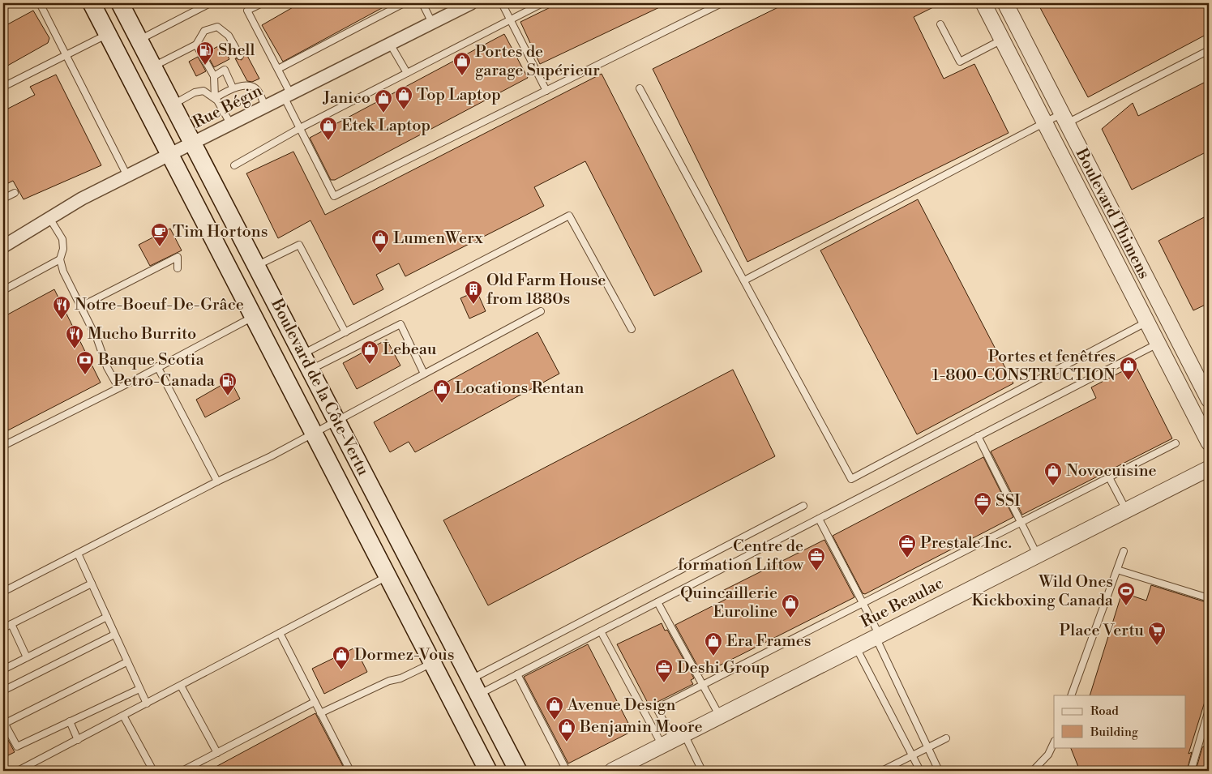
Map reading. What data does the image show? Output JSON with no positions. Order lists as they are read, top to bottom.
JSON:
{
  "streets": {
    "main road": ["Boulevard de la Côte-Vertu"],
    "street": ["Rue Bégin", "Boulevard Thimens", "Rue Beaulac"]
  },
  "crossings": [
    ["Rue Bégin", "Boulevard de la Côte-Vertu"]
  ],
  "places": {
    "fuel station": ["Shell", "Petro-Canada"],
    "shop": [
      "Portes de garage Supérieur",
      "Top Laptop",
      "Janico",
      "Etek Laptop",
      "LumenWerx",
      "Lebeau",
      "Portes et fenêtres 1-800-CONSTRUCTION",
      "Locations Rentan",
      "Novocuisine",
      "Quincaillerie Euroline",
      "Era Frames",
      "Dormez-Vous",
      "Avenue Design",
      "Benjamin Moore"
    ],
    "cafe": ["Tim Hortons"],
    "building": ["Old Farm House from 1880s"],
    "restaurant": ["Notre-Boeuf-De-Grâce", "Mucho Burrito"],
    "bank": ["Banque Scotia"],
    "office": [
      "SSI",
      "Prestale Inc.",
      "Centre de formation Liftow",
      "Deshi Group"
    ],
    "sports": ["Wild Ones Kickboxing Canada"],
    "supermarket": ["Place Vertu"]
  },
  "legend": ["Road", "Building"]
}
